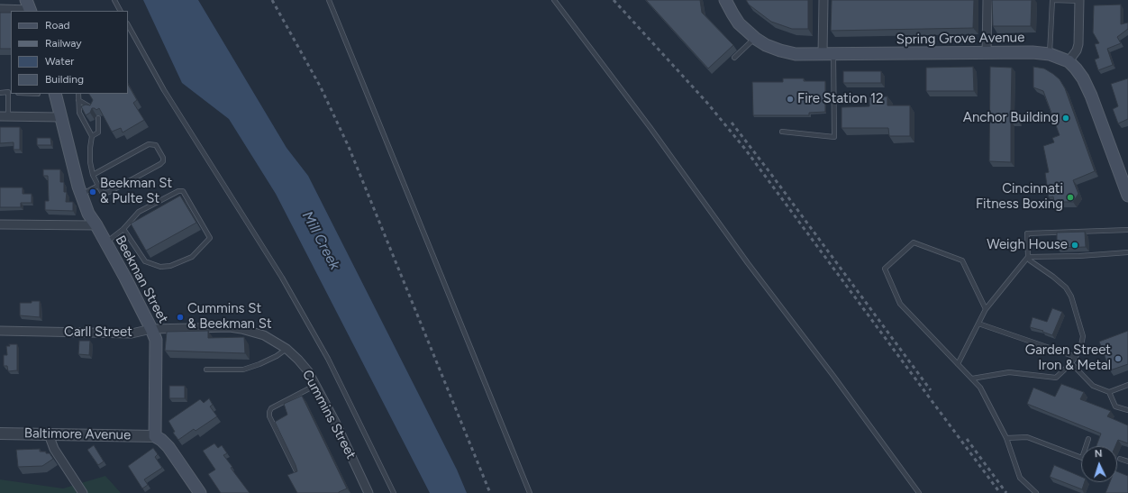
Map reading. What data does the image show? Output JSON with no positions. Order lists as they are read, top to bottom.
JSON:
{
  "streets": {
    "main road": ["Spring Grove Avenue", "Beekman Street"],
    "street": ["Carll Street", "Cummins Street", "Baltimore Avenue"]
  },
  "crossings": [
    ["Beekman Street", "Carll Street"],
    ["Beekman Street", "Baltimore Avenue"],
    ["Carll Street", "Cummins Street"]
  ],
  "water": ["Mill Creek"],
  "places": [
    "Fire Station 12",
    "Anchor Building",
    "Beekman St & Pulte St",
    "Cincinnati Fitness Boxing",
    "Weigh House",
    "Cummins St & Beekman St",
    "Garden Street Iron & Metal"
  ],
  "legend": [
    "Road",
    "Railway",
    "Water",
    "Building"
  ],
  "north": "top"
}
